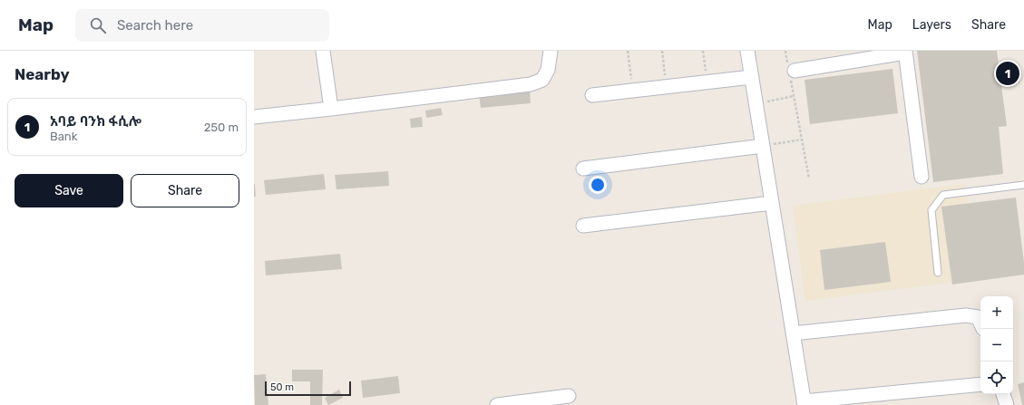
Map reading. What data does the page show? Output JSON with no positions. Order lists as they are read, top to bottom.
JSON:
{
  "scale_bar": "50 m",
  "page": {
    "header": "Map",
    "search": "Search here",
    "nav": ["Map", "Layers", "Share"],
    "heading": "Nearby",
    "pins": "1",
    "list": [
      {
        "mark": "1",
        "name": "አባይ ባንክ ፋሲሎ",
        "note": "Bank",
        "value": "250 m"
      }
    ],
    "buttons": ["Save", "Share"],
    "map_buttons": ["+", "−"],
    "scale": "50 m"
  }
}
